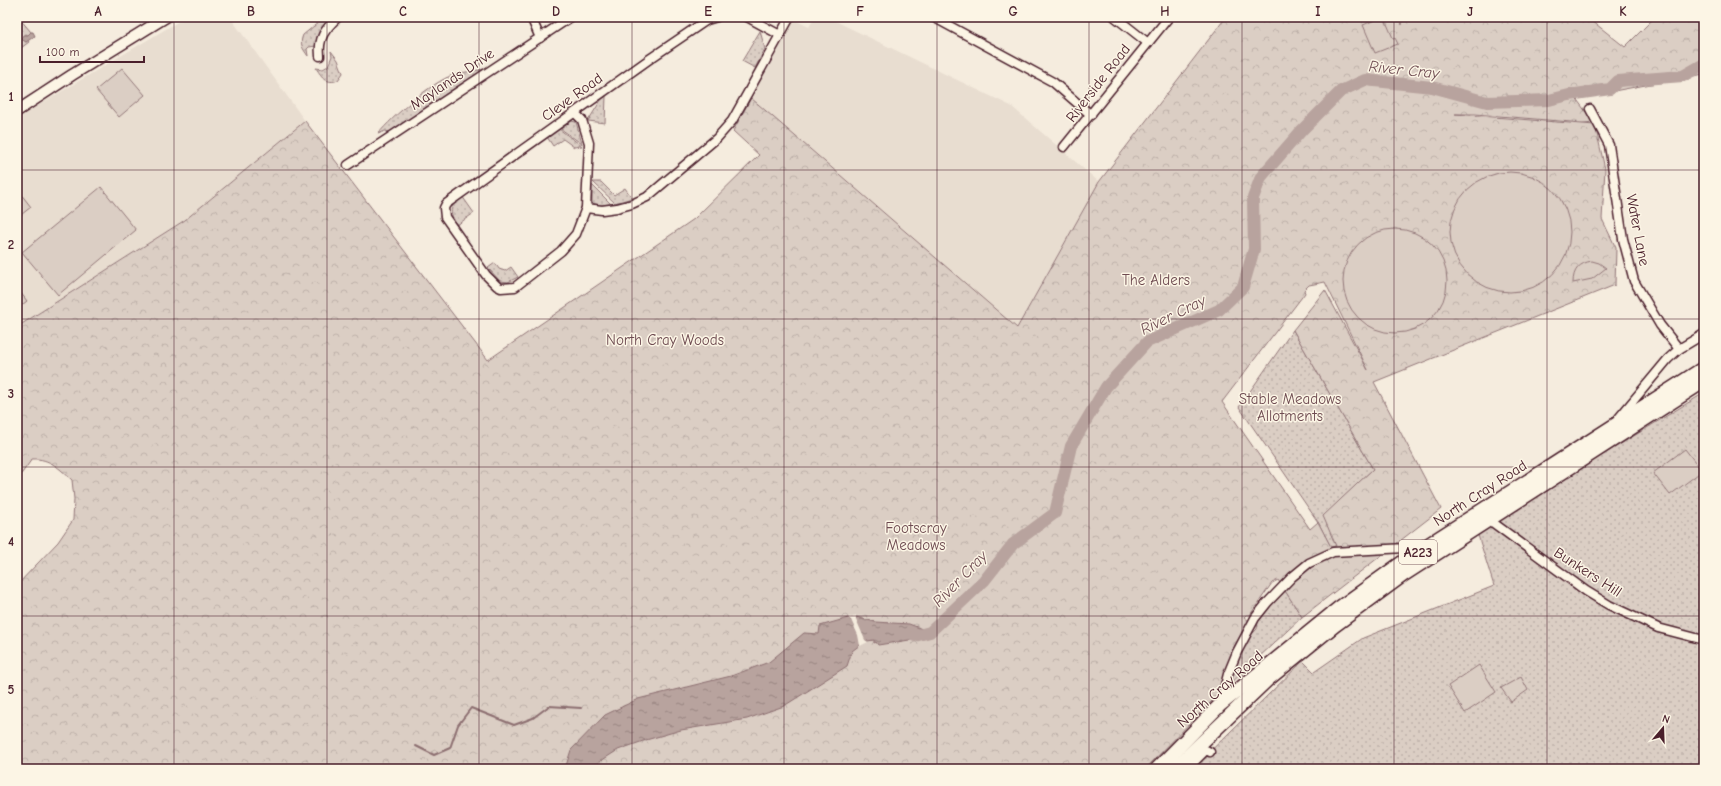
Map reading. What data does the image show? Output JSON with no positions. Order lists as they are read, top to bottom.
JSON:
{
  "streets": {
    "main road": ["North Cray Road", "A223"],
    "street": [
      "Maylands Drive",
      "Riverside Road",
      "Cleve Road",
      "Water Lane",
      "Bunkers Hill"
    ]
  },
  "crossings": [
    ["North Cray Road", "Bunkers Hill"]
  ],
  "water": ["River Cray"],
  "parks": [
    "The Alders",
    "North Cray Woods",
    "Stable Meadows Allotments",
    "Footscray Meadows"
  ],
  "scale_bar": "100 m",
  "north": "top",
  "grid": {
    "columns": [
      "A",
      "B",
      "C",
      "D",
      "E",
      "F",
      "G",
      "H",
      "I",
      "J",
      "K"
    ],
    "rows": [
      "1",
      "2",
      "3",
      "4",
      "5"
    ]
  }
}
